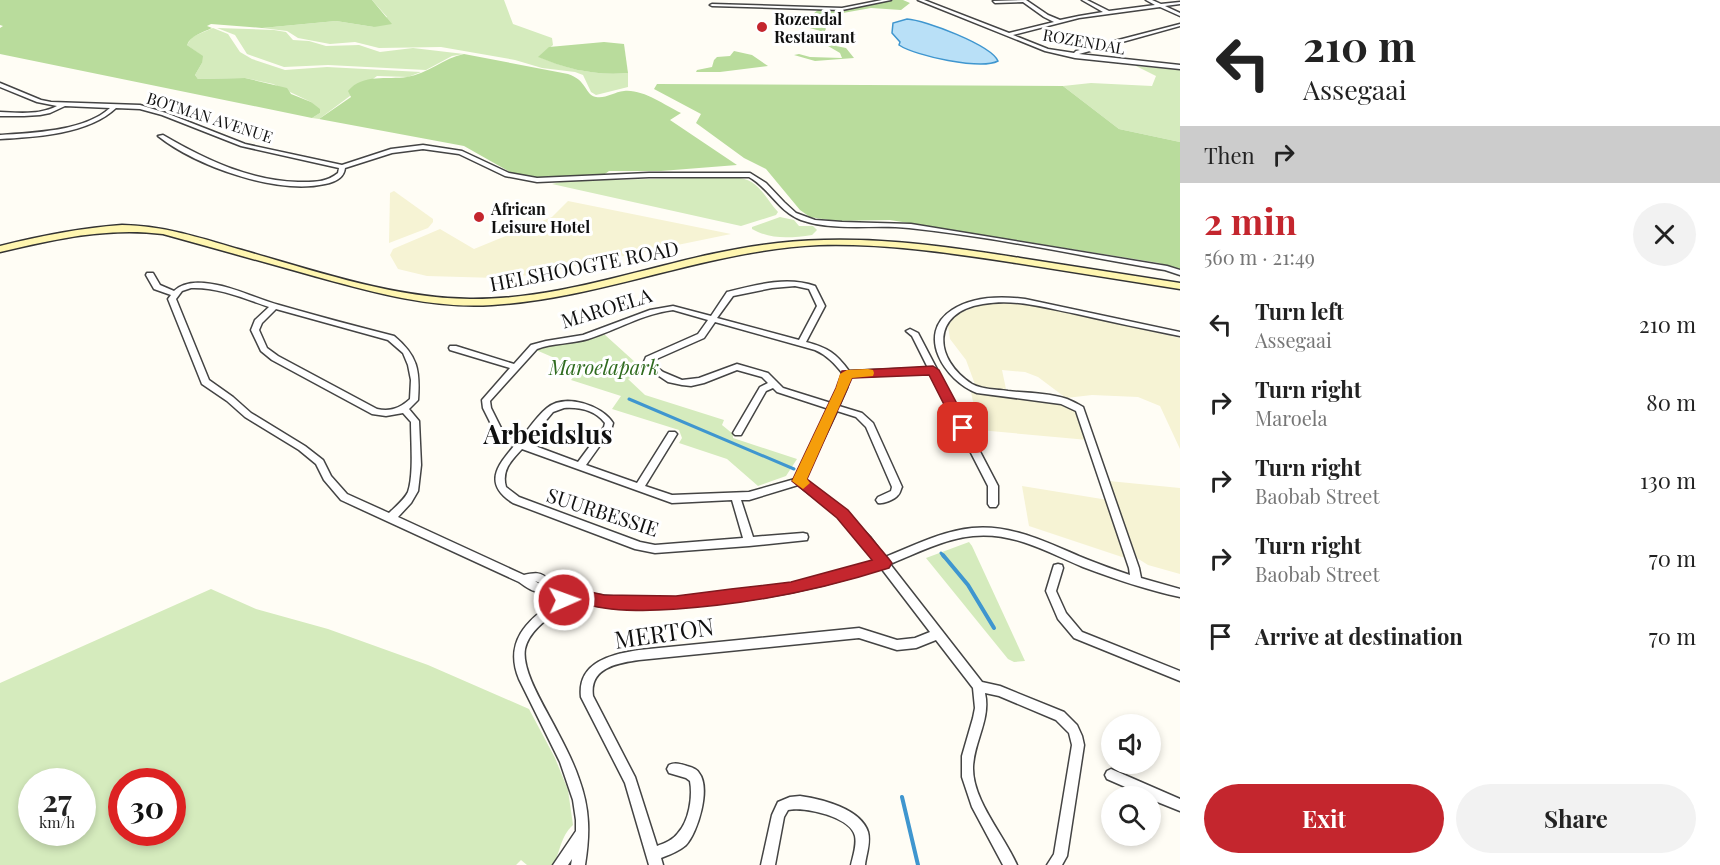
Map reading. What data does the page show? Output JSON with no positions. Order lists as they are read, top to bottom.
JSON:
{
  "streets": {
    "main road": ["HELSHOOGTE ROAD"],
    "street": [
      "ROZENDAL",
      "BOTMAN AVENUE",
      "MAROELA",
      "SUURBESSIE",
      "MERTON"
    ]
  },
  "crossings": [
    ["MAROELA", "SUURBESSIE"]
  ],
  "districts": ["Arbeidslus"],
  "parks": ["Maroelapark"],
  "places": ["Rozendal Restaurant", "African Leisure Hotel"],
  "page": {
    "turn": ["210 m", "Assegaai"],
    "then": "Then",
    "heading": ["2 min", "560 m · 21:49"],
    "list": [
      {
        "name": "Turn left",
        "note": "Assegaai",
        "value": "210 m"
      },
      {
        "name": "Turn right",
        "note": "Maroela",
        "value": "80 m"
      },
      {
        "name": "Turn right",
        "note": "Baobab Street",
        "value": "130 m"
      },
      {
        "name": "Turn right",
        "note": "Baobab Street",
        "value": "70 m"
      },
      {
        "name": "Arrive at destination",
        "value": "70 m"
      }
    ],
    "speed": "27 km/h",
    "limit": "30",
    "buttons": ["Exit", "Share"]
  }
}
